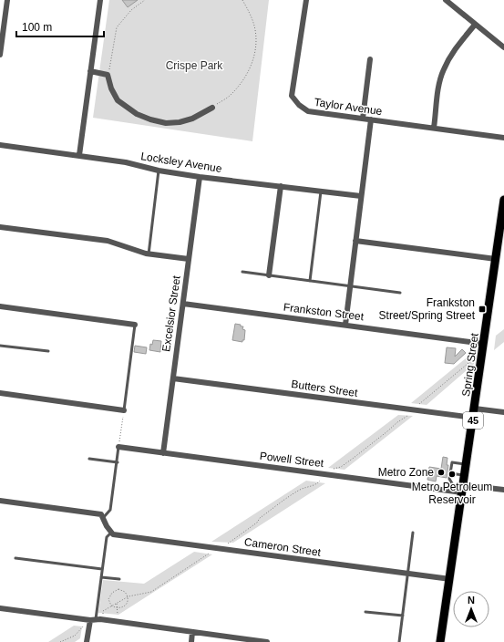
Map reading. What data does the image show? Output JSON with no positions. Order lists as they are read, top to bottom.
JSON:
{
  "streets": {
    "main road": ["Spring Street", "45"],
    "street": [
      "Taylor Avenue",
      "Locksley Avenue",
      "Frankston Street",
      "Excelsior Street",
      "Butters Street",
      "Powell Street",
      "Cameron Street"
    ]
  },
  "crossings": [
    ["Locksley Avenue", "Excelsior Street"],
    ["Frankston Street", "Excelsior Street"],
    ["Frankston Street", "Spring Street"],
    ["Excelsior Street", "Butters Street"],
    ["Excelsior Street", "Powell Street"],
    ["Spring Street", "Butters Street"],
    ["Spring Street", "Powell Street"],
    ["Spring Street", "Cameron Street"]
  ],
  "parks": ["Crispe Park"],
  "places": {
    "transit": ["Frankston Street/Spring Street"],
    "other": ["Metro Zone", "Metro Petroleum Reservoir"]
  },
  "scale_bar": "100 m",
  "north": "top"
}
